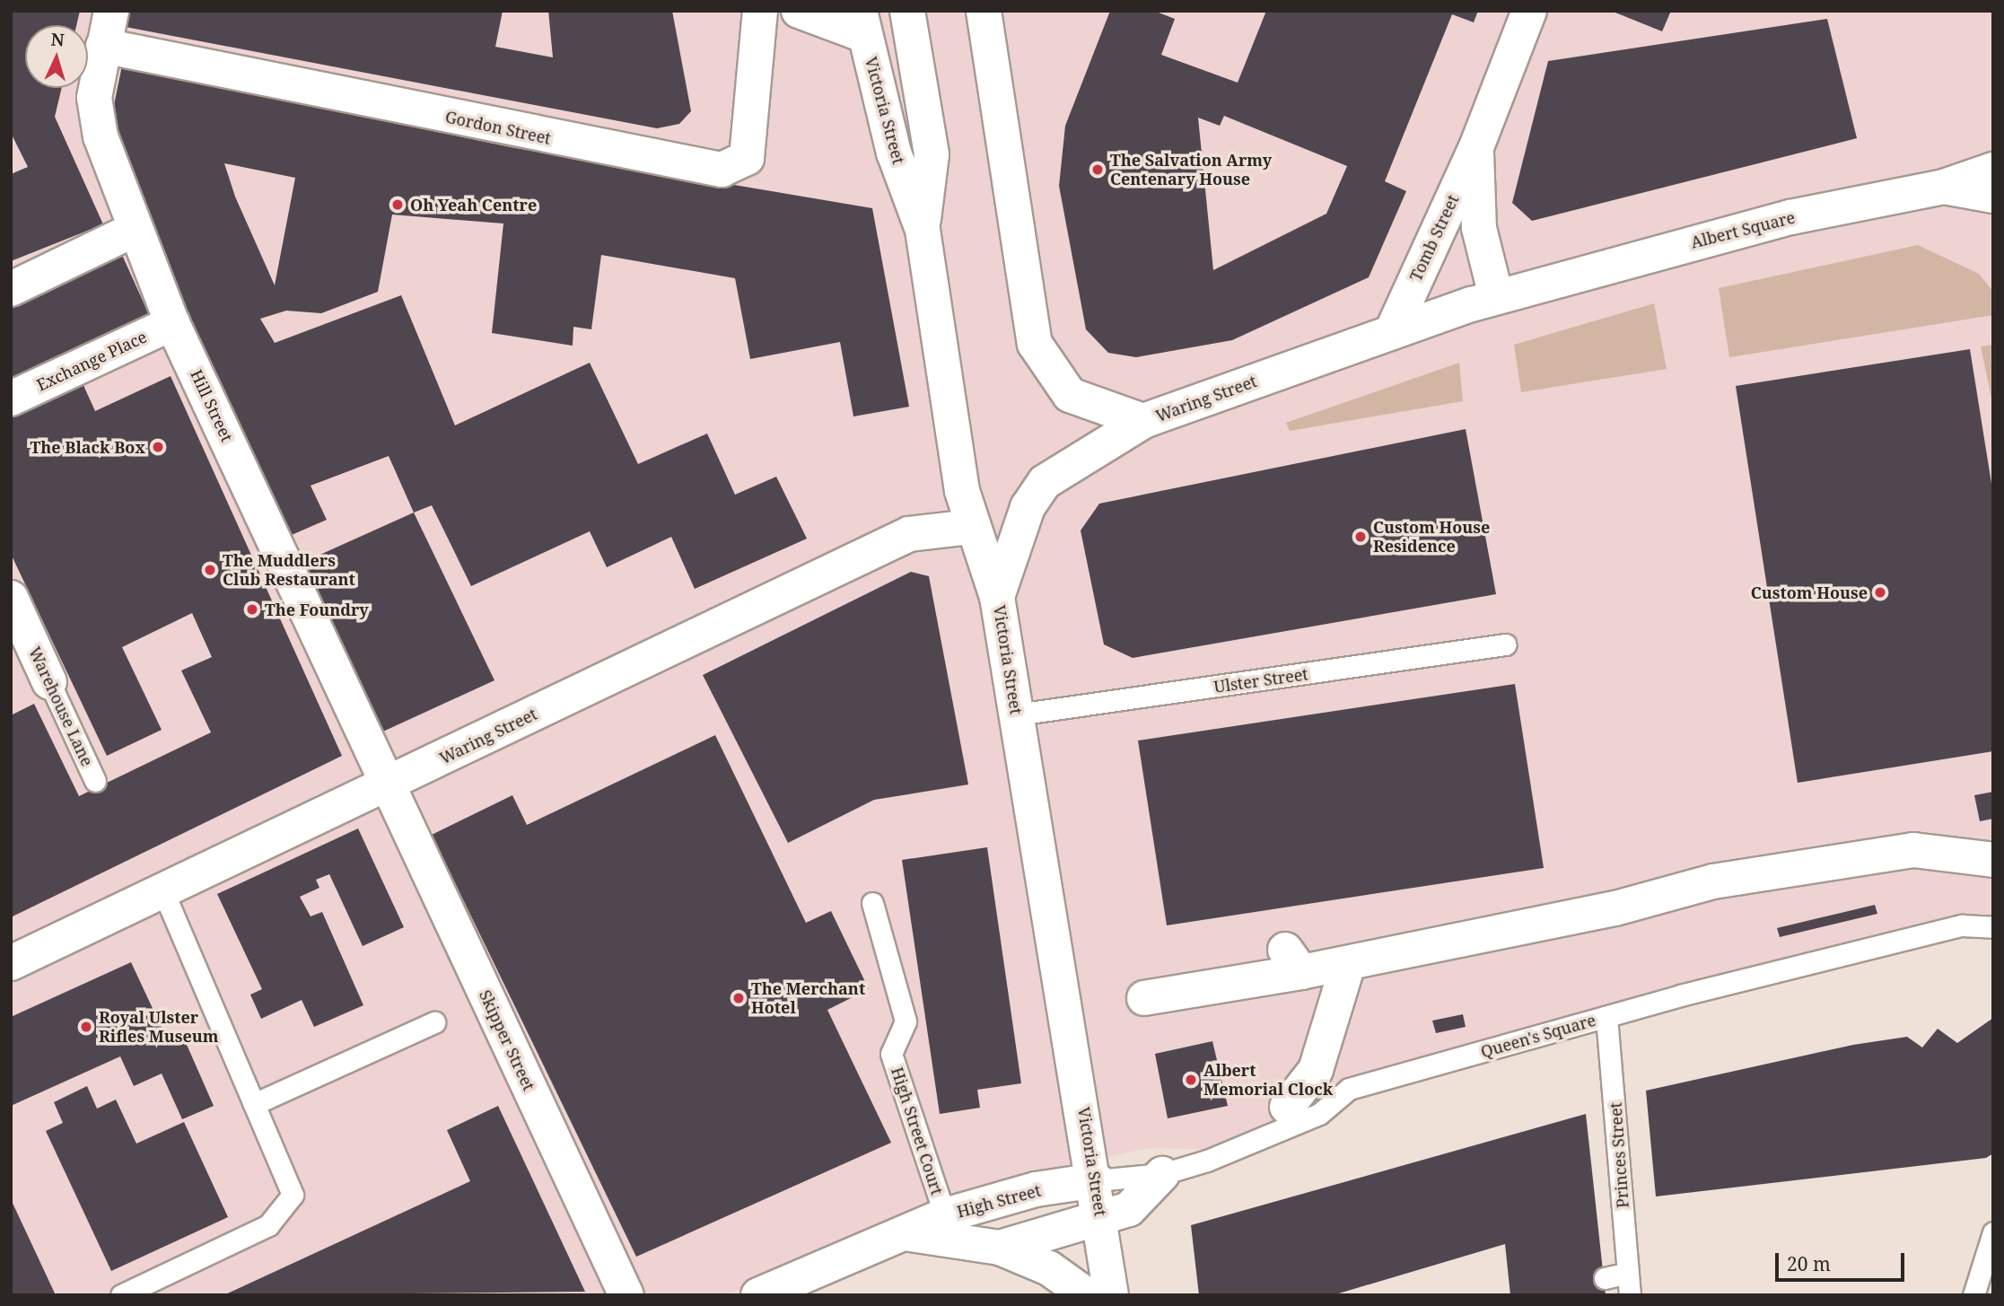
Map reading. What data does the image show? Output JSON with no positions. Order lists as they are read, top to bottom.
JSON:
{
  "streets": {
    "street": [
      "Victoria Street",
      "Gordon Street",
      "Albert Square",
      "Tomb Street",
      "Exchange Place",
      "Waring Street",
      "Hill Street",
      "Warehouse Lane",
      "Skipper Street",
      "High Street"
    ],
    "lane": [
      "Ulster Street",
      "Queen's Square",
      "High Street Court",
      "Princes Street"
    ]
  },
  "crossings": [
    ["Victoria Street", "Waring Street"],
    ["Victoria Street", "Ulster Street"],
    ["Victoria Street", "Queen's Square"],
    ["Victoria Street", "High Street"],
    ["Gordon Street", "Hill Street"],
    ["Albert Square", "Tomb Street"],
    ["Albert Square", "Waring Street"],
    ["Tomb Street", "Waring Street"],
    ["Exchange Place", "Hill Street"],
    ["Waring Street", "Hill Street"],
    ["Waring Street", "Skipper Street"],
    ["Hill Street", "Skipper Street"],
    ["Queen's Square", "Princes Street"],
    ["Queen's Square", "High Street"],
    ["High Street Court", "High Street"]
  ],
  "places": [
    "The Salvation Army Centenary House",
    "Oh Yeah Centre",
    "The Black Box",
    "Custom House Residence",
    "The Muddlers Club Restaurant",
    "Custom House",
    "The Foundry",
    "The Merchant Hotel",
    "Royal Ulster Rifles Museum",
    "Albert Memorial Clock"
  ],
  "scale_bar": "20 m",
  "north": "top"
}
